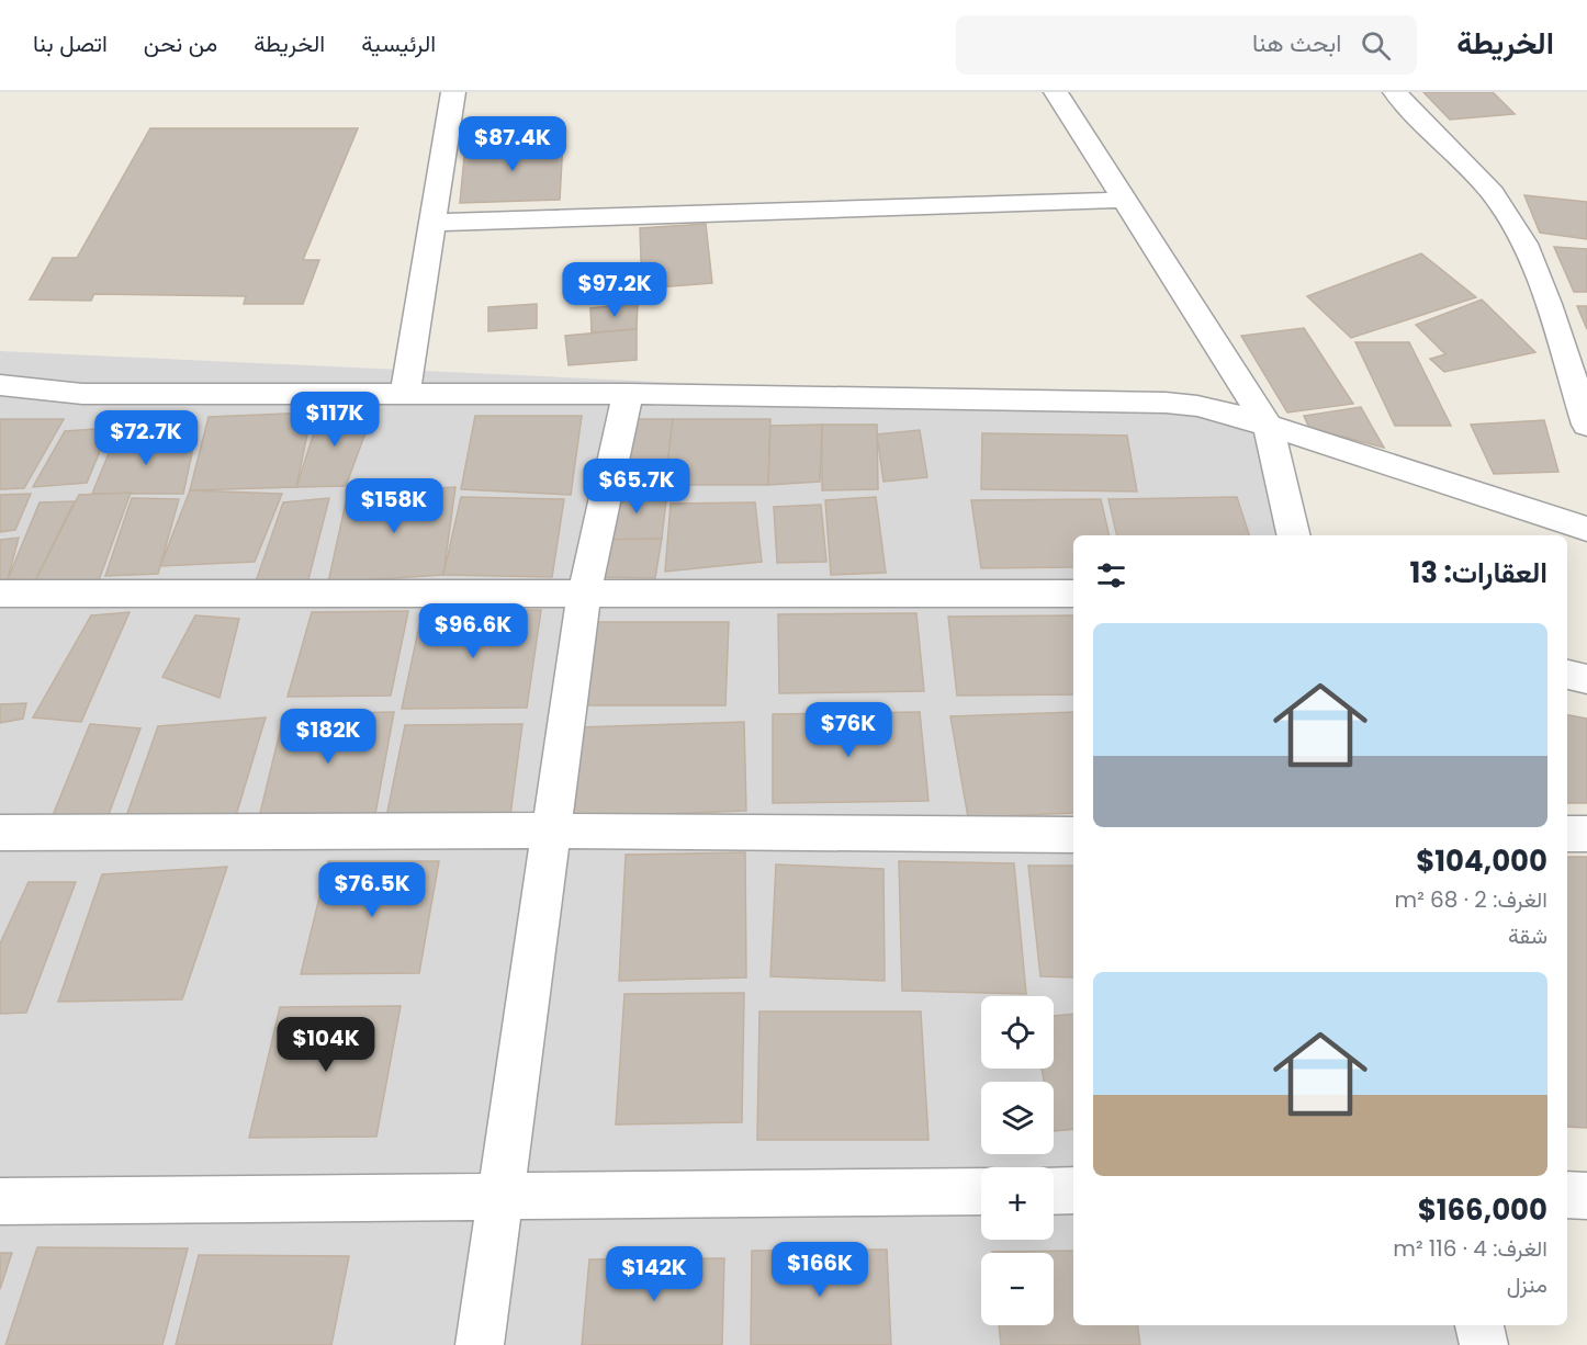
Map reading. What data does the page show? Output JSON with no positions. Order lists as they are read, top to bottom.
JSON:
{
  "page": {
    "header": "الخريطة",
    "search": "ابحث هنا",
    "nav": [
      "الرئيسية",
      "الخريطة",
      "من نحن",
      "اتصل بنا"
    ],
    "price": [
      "$87.4K",
      "$97.2K",
      "$117K",
      "$72.7K",
      "$65.7K",
      "$158K",
      "$96.6K",
      "$76K",
      "$182K",
      "$76.5K",
      "$104K",
      "$166K",
      "$142K"
    ],
    "heading": "العقارات: 13",
    "list": [
      {
        "name": "$104,000",
        "note": "الغرف: 2 · 68 m² · شقة"
      },
      {
        "name": "$166,000",
        "note": "الغرف: 4 · 116 m² · منزل"
      }
    ],
    "map_buttons": ["+", "−"]
  }
}
